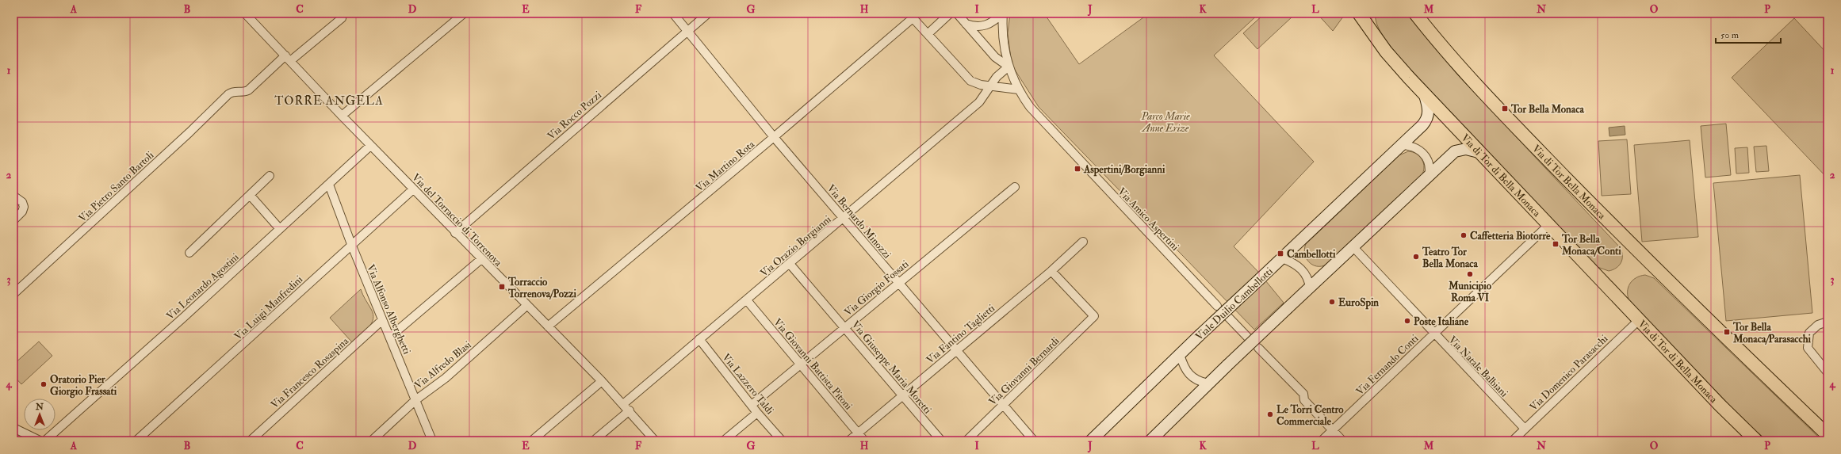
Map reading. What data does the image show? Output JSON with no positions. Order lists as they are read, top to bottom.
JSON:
{
  "streets": {
    "main road": ["Via di Tor di Bella Monaca", "Via di Tor Bella Monaca", "Viale Duilio Cambellotti"],
    "street": [
      "Via Rocco Pozzi",
      "Via Martino Rota",
      "Via Pietro Santo Bartoli",
      "Via Amico Aspertini",
      "Via del Torraccio di Torrenova",
      "Via Bernardo Minozzi",
      "Via Orazio Borgianni",
      "Via Leonardo Agostini",
      "Via Giorgio Fossati",
      "Via Luigi Manfredini",
      "Via Alfonso Alberghetti",
      "Via Fantino Taglietti",
      "Via Giovanni Battista Pitoni",
      "Via Alfredo Blasi",
      "Via Fernando Conti",
      "Via Natale Balbiani",
      "Via Giuseppe Maria Moretti",
      "Via Giovanni Bernardi",
      "Via Francesco Rosaspina",
      "Via Domenico Parasacchi",
      "Via Lazzero Taldi"
    ]
  },
  "crossings": [
    ["Via Rocco Pozzi", "Via del Torraccio di Torrenova"],
    ["Via Rocco Pozzi", "Via Bernardo Minozzi"],
    ["Via Martino Rota", "Via del Torraccio di Torrenova"],
    ["Via Martino Rota", "Via Bernardo Minozzi"],
    ["Via di Tor di Bella Monaca", "Viale Duilio Cambellotti"],
    ["Via di Tor di Bella Monaca", "Via Fernando Conti"],
    ["Via di Tor di Bella Monaca", "Via Domenico Parasacchi"],
    ["Via Pietro Santo Bartoli", "Via del Torraccio di Torrenova"],
    ["Via Amico Aspertini", "Via Orazio Borgianni"],
    ["Via del Torraccio di Torrenova", "Via Orazio Borgianni"],
    ["Via del Torraccio di Torrenova", "Via Leonardo Agostini"],
    ["Via del Torraccio di Torrenova", "Via Luigi Manfredini"],
    ["Via del Torraccio di Torrenova", "Via Alfredo Blasi"],
    ["Via Bernardo Minozzi", "Via Orazio Borgianni"],
    ["Via Bernardo Minozzi", "Via Giorgio Fossati"],
    ["Via Bernardo Minozzi", "Via Fantino Taglietti"],
    ["Via Bernardo Minozzi", "Via Giovanni Bernardi"],
    ["Via Orazio Borgianni", "Via Giovanni Battista Pitoni"],
    ["Via Orazio Borgianni", "Via Giuseppe Maria Moretti"],
    ["Via Orazio Borgianni", "Via Lazzero Taldi"],
    ["Via Leonardo Agostini", "Via Alfonso Alberghetti"],
    ["Via Giorgio Fossati", "Via Giovanni Battista Pitoni"],
    ["Via Giorgio Fossati", "Via Giuseppe Maria Moretti"],
    ["Via Giorgio Fossati", "Via Lazzero Taldi"],
    ["Via Luigi Manfredini", "Via Alfonso Alberghetti"],
    ["Via Alfonso Alberghetti", "Via Alfredo Blasi"],
    ["Via Alfonso Alberghetti", "Via Francesco Rosaspina"],
    ["Via Fantino Taglietti", "Via Giovanni Battista Pitoni"],
    ["Via Fantino Taglietti", "Via Giuseppe Maria Moretti"],
    ["Via Fantino Taglietti", "Via Giovanni Bernardi"],
    ["Via Fernando Conti", "Via Natale Balbiani"],
    ["Via Natale Balbiani", "Via Domenico Parasacchi"]
  ],
  "districts": ["TORRE ANGELA"],
  "parks": ["Parco Marie Anne Erize"],
  "places": {
    "transit": [
      "Tor Bella Monaca",
      "Aspertini/Borgianni",
      "Tor Bella Monaca/Conti",
      "Cambellotti",
      "Torraccio Torrenova/Pozzi",
      "Tor Bella Monaca/Parasacchi"
    ],
    "other": [
      "Caffetteria Biotorre",
      "Teatro Tor Bella Monaca",
      "Municipio Roma VI",
      "EuroSpin",
      "Poste Italiane",
      "Oratorio Pier Giorgio Frassati",
      "Le Torri Centro Commerciale"
    ]
  },
  "scale_bar": "50 m",
  "north": "top",
  "grid": {
    "columns": [
      "A",
      "B",
      "C",
      "D",
      "E",
      "F",
      "G",
      "H",
      "I",
      "J",
      "K",
      "L",
      "M",
      "N",
      "O",
      "P"
    ],
    "rows": [
      "1",
      "2",
      "3",
      "4"
    ]
  }
}
